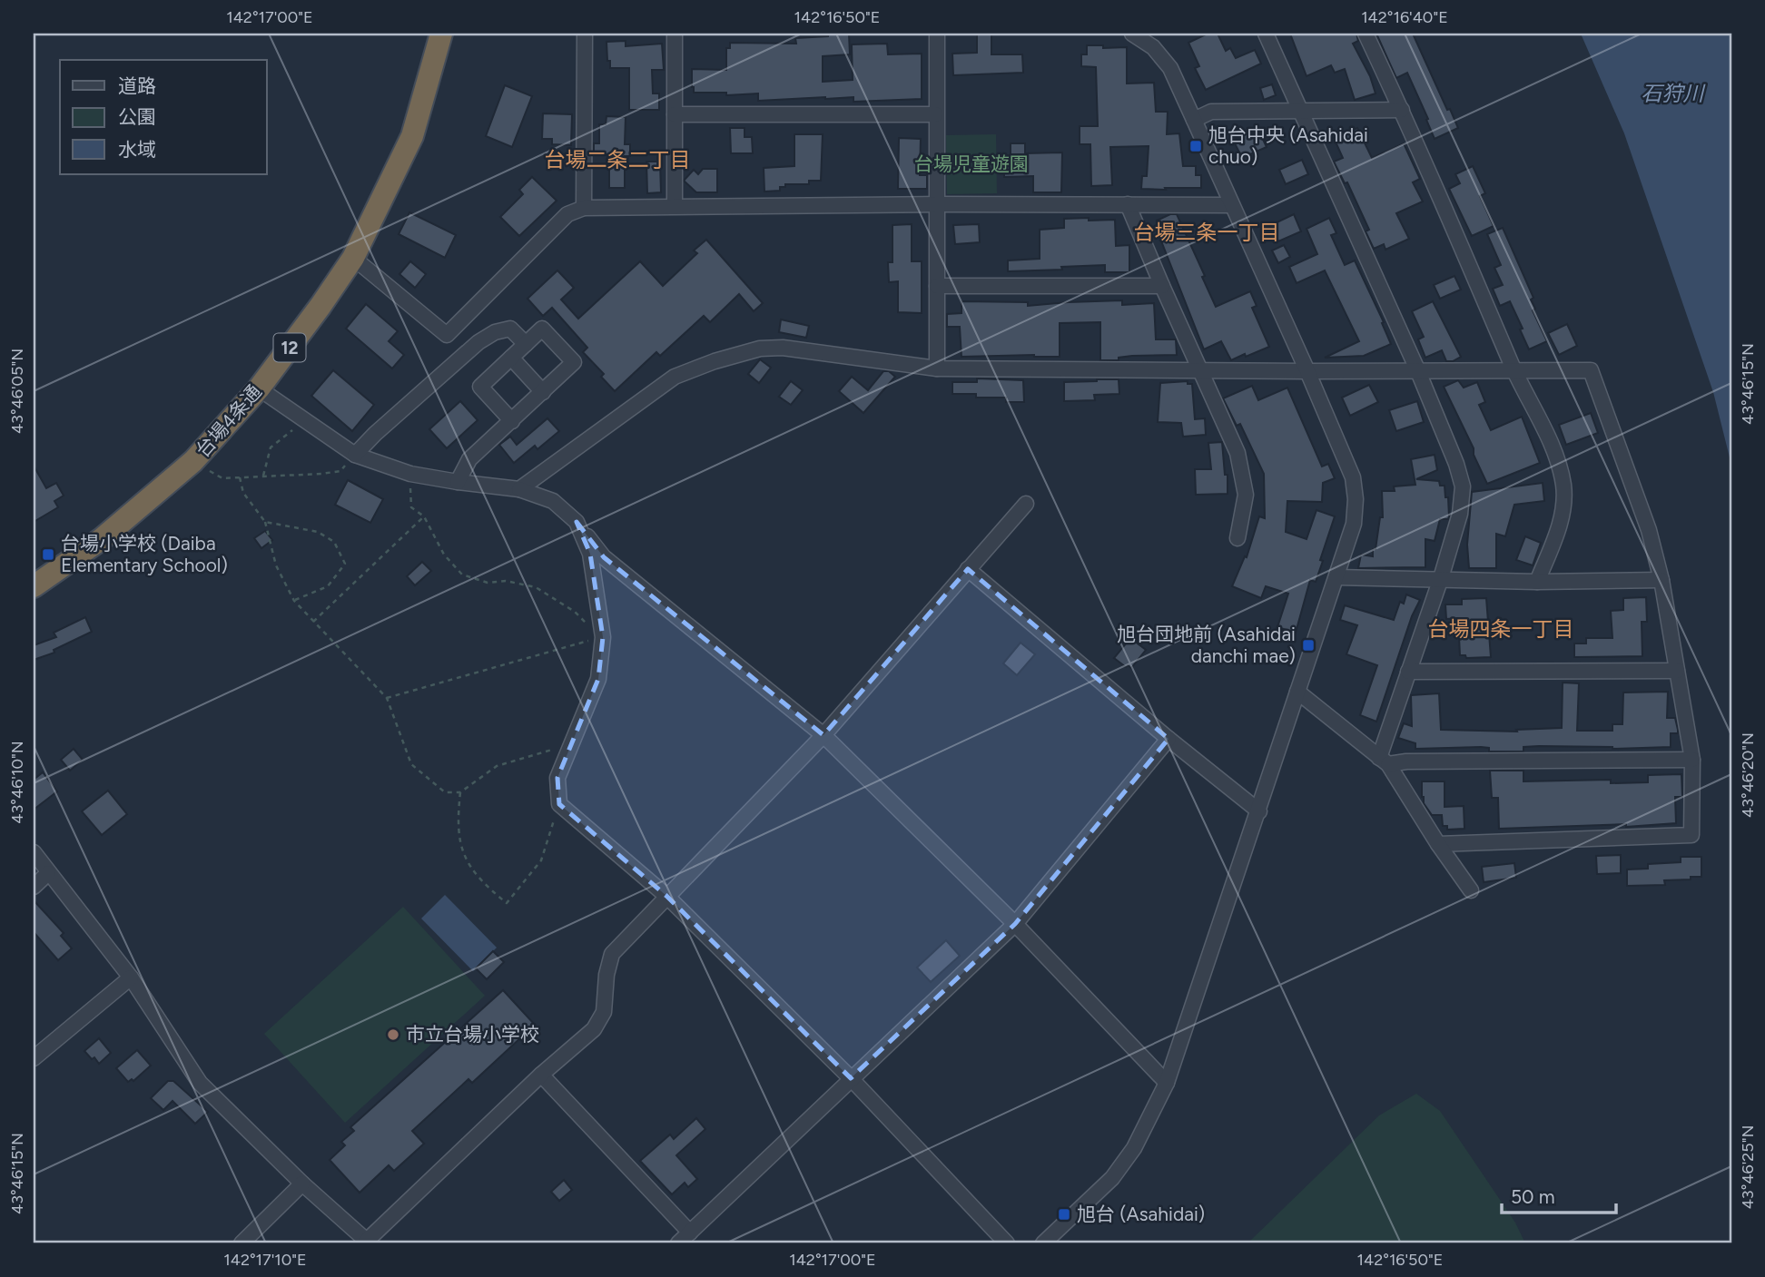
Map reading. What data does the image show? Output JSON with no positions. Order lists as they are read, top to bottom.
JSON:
{
  "streets": {
    "highway": ["12", "台場4条通"]
  },
  "districts": ["台場二条二丁目", "台場三条一丁目", "台場四条一丁目"],
  "water": ["石狩川"],
  "parks": ["台場児童遊園"],
  "places": {
    "transit": [
      "旭台中央 (Asahidai chuo)",
      "台場小学校 (Daiba Elementary School)",
      "旭台団地前 (Asahidai danchi mae)",
      "旭台 (Asahidai)"
    ],
    "other": ["市立台場小学校"]
  },
  "legend": ["道路", "公園", "水域"],
  "scale_bar": "50 m",
  "coordinates": [
    "142°17'00\"E",
    "142°16'50\"E",
    "142°16'40\"E",
    "43°46'15\"N",
    "43°46'05\"N",
    "43°46'20\"N",
    "43°46'10\"N",
    "43°46'25\"N",
    "142°17'10\"E"
  ]
}
